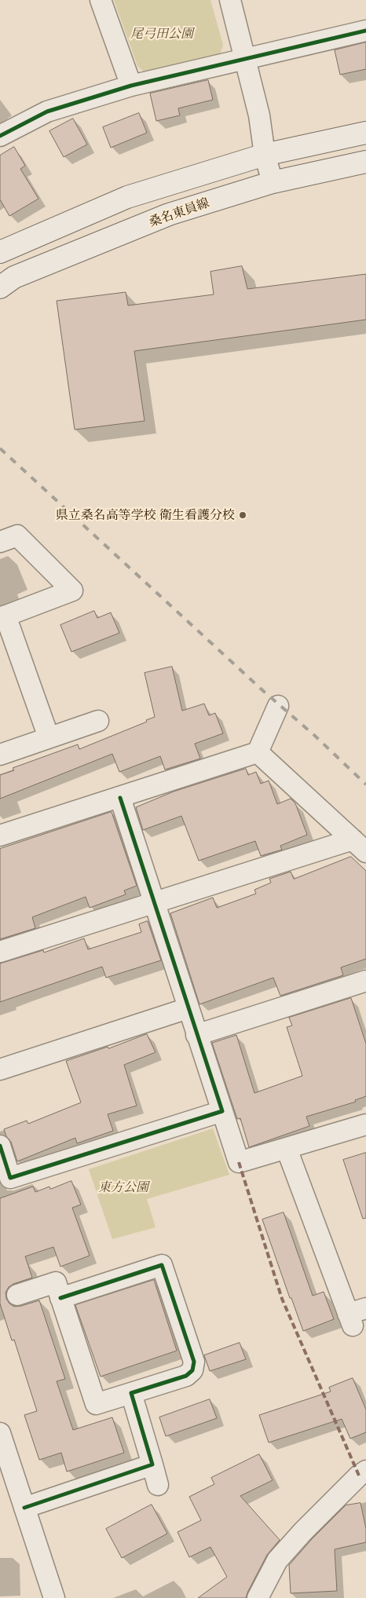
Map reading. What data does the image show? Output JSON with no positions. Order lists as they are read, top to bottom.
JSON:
{
  "streets": {
    "main road": ["桑名東員線"]
  },
  "parks": ["尾弓田公園", "東方公園"],
  "places": ["県立桑名高等学校 衛生看護分校"]
}
